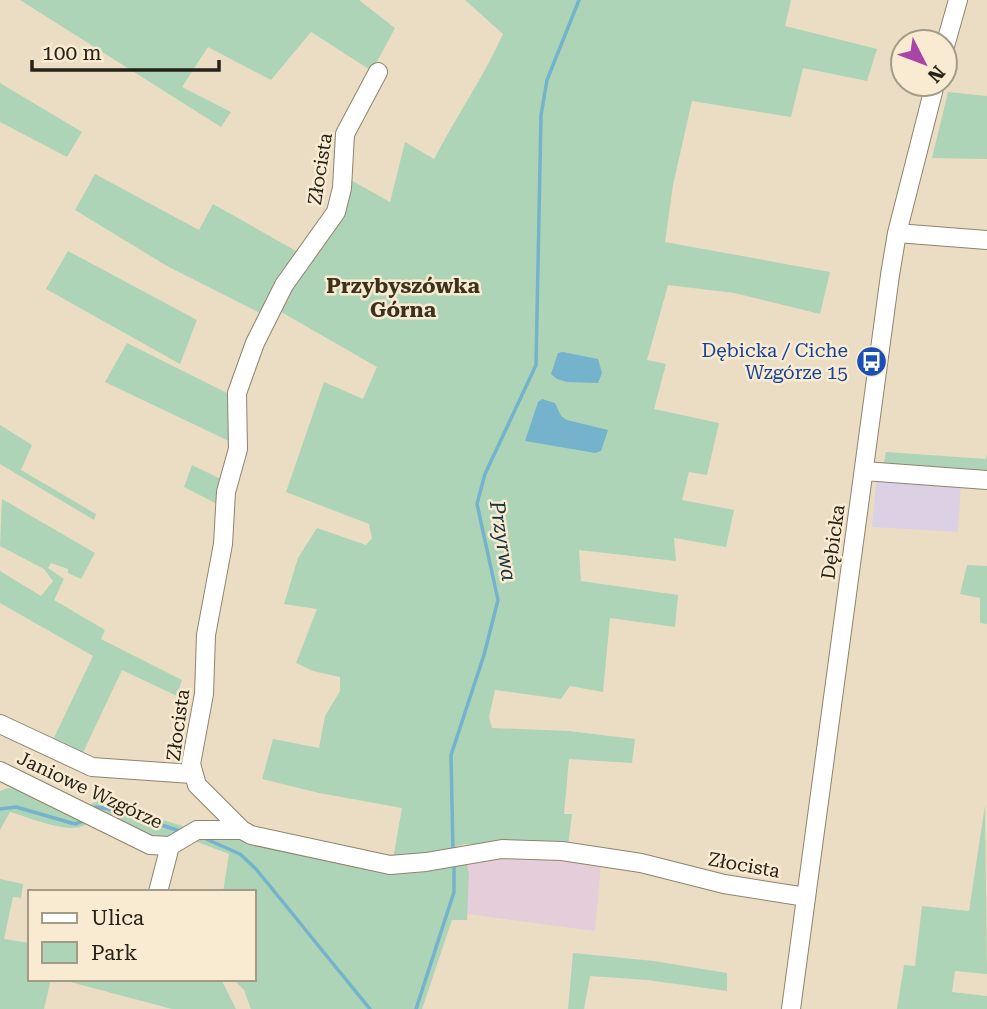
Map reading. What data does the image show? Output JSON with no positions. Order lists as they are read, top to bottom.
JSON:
{
  "streets": {
    "street": ["Złocista", "Dębicka", "Janiowe Wzgórze"]
  },
  "crossings": [
    ["Złocista", "Dębicka"],
    ["Złocista", "Janiowe Wzgórze"]
  ],
  "districts": ["Przybyszówka Górna"],
  "water": ["Przyrwa"],
  "places": {
    "bus stop": ["Dębicka / Ciche Wzgórze 15"]
  },
  "legend": ["Ulica", "Park"],
  "scale_bar": "100 m",
  "north": "bottom right"
}
